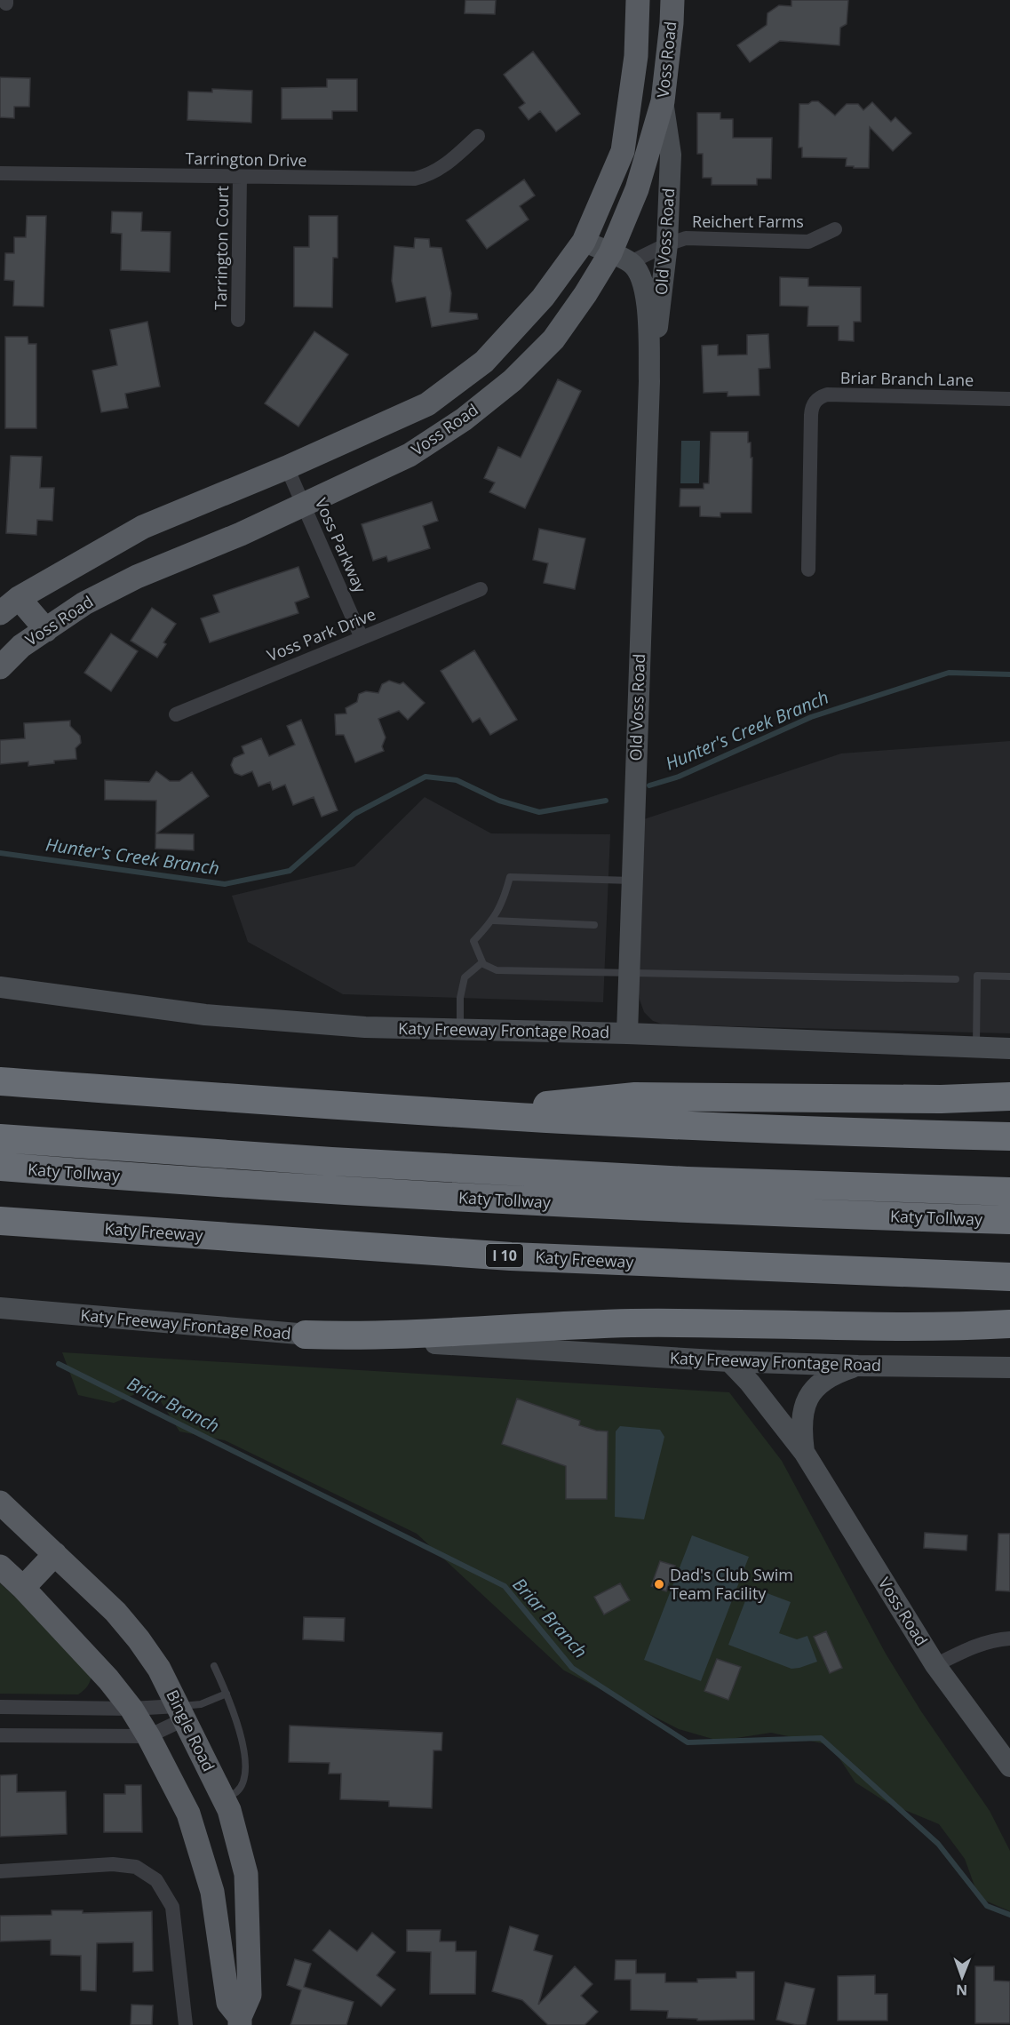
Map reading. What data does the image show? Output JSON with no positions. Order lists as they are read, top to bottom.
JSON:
{
  "streets": {
    "highway": ["Katy Tollway", "Katy Freeway", "I 10"],
    "main road": [
      "Voss Road",
      "Old Voss Road",
      "Katy Freeway Frontage Road",
      "Bingle Road"
    ],
    "street": [
      "Tarrington Drive",
      "Reichert Farms",
      "Tarrington Court",
      "Briar Branch Lane",
      "Voss Parkway",
      "Voss Park Drive"
    ]
  },
  "crossings": [
    ["Voss Road", "Reichert Farms"],
    ["Voss Road", "Old Voss Road"],
    ["Voss Road", "Voss Parkway"],
    ["Voss Road", "Katy Freeway Frontage Road"],
    ["Tarrington Drive", "Tarrington Court"],
    ["Reichert Farms", "Old Voss Road"],
    ["Old Voss Road", "Katy Freeway Frontage Road"],
    ["Voss Parkway", "Voss Park Drive"]
  ],
  "water": ["Hunter's Creek Branch", "Briar Branch"],
  "places": ["Dad's Club Swim Team Facility"],
  "north": "bottom"
}
